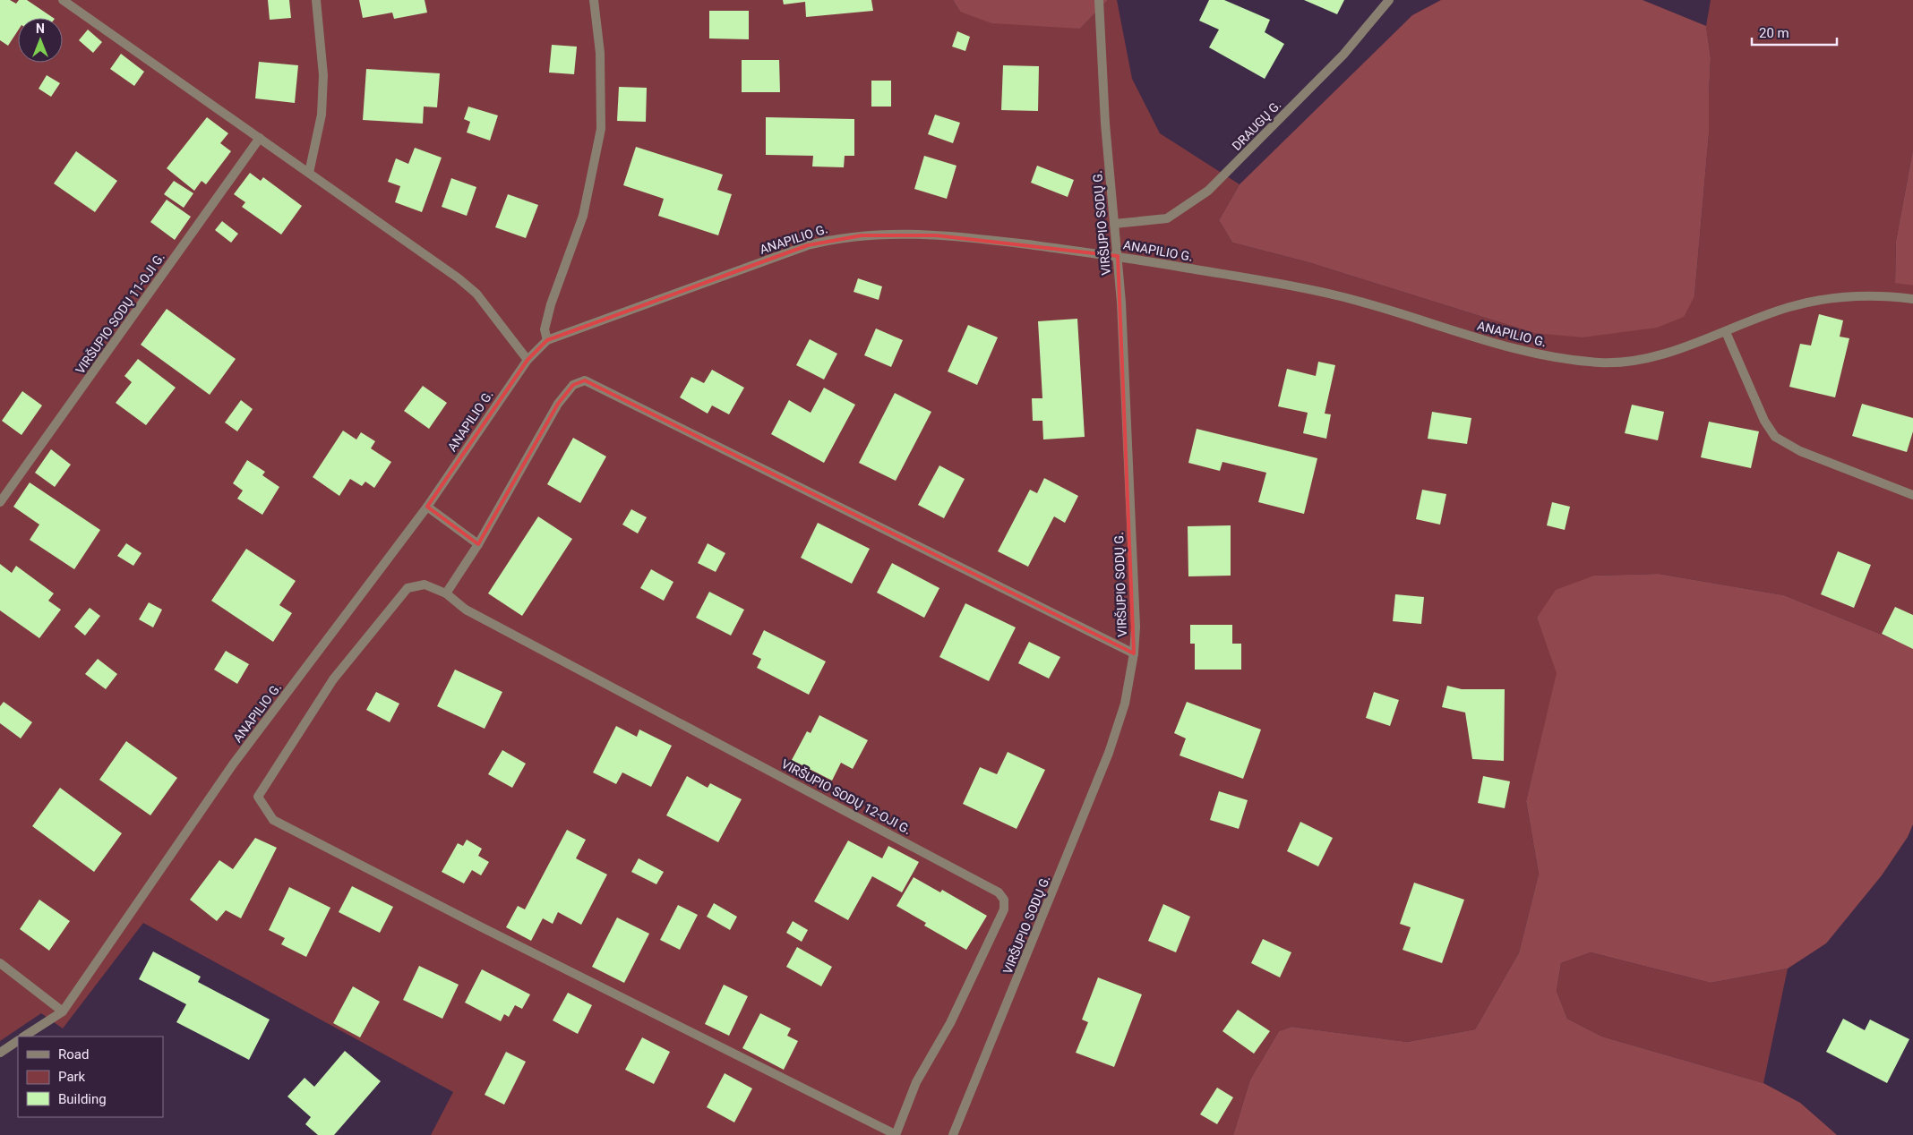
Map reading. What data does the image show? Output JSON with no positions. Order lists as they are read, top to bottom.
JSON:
{
  "streets": {
    "street": [
      "DRAUGŲ G.",
      "VIRŠUPIO SODŲ G.",
      "ANAPILIO G.",
      "VIRŠUPIO SODŲ 11-OJI G.",
      "VIRŠUPIO SODŲ 12-OJI G."
    ]
  },
  "crossings": [
    ["DRAUGŲ G.", "VIRŠUPIO SODŲ G."],
    ["VIRŠUPIO SODŲ G.", "ANAPILIO G."]
  ],
  "legend": ["Road", "Park", "Building"],
  "scale_bar": "20 m",
  "north": "top"
}
